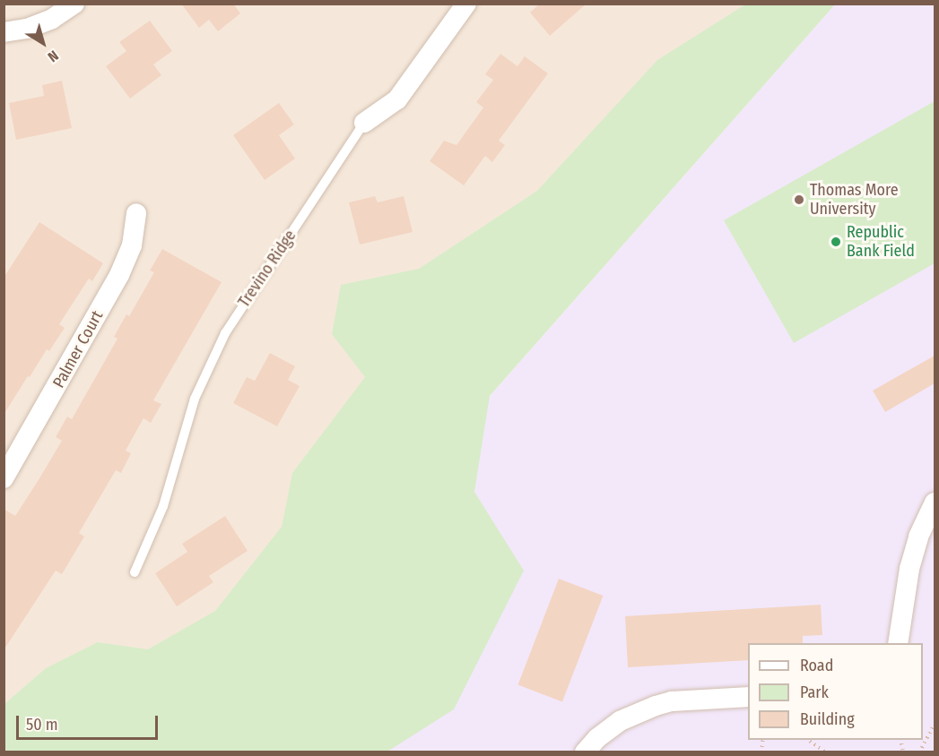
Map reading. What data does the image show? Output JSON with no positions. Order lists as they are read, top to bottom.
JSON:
{
  "streets": {
    "street": ["Trevino Ridge", "Palmer Court"]
  },
  "places": ["Thomas More University", "Republic Bank Field"],
  "legend": ["Road", "Park", "Building"],
  "scale_bar": "50 m",
  "north": "bottom right"
}
